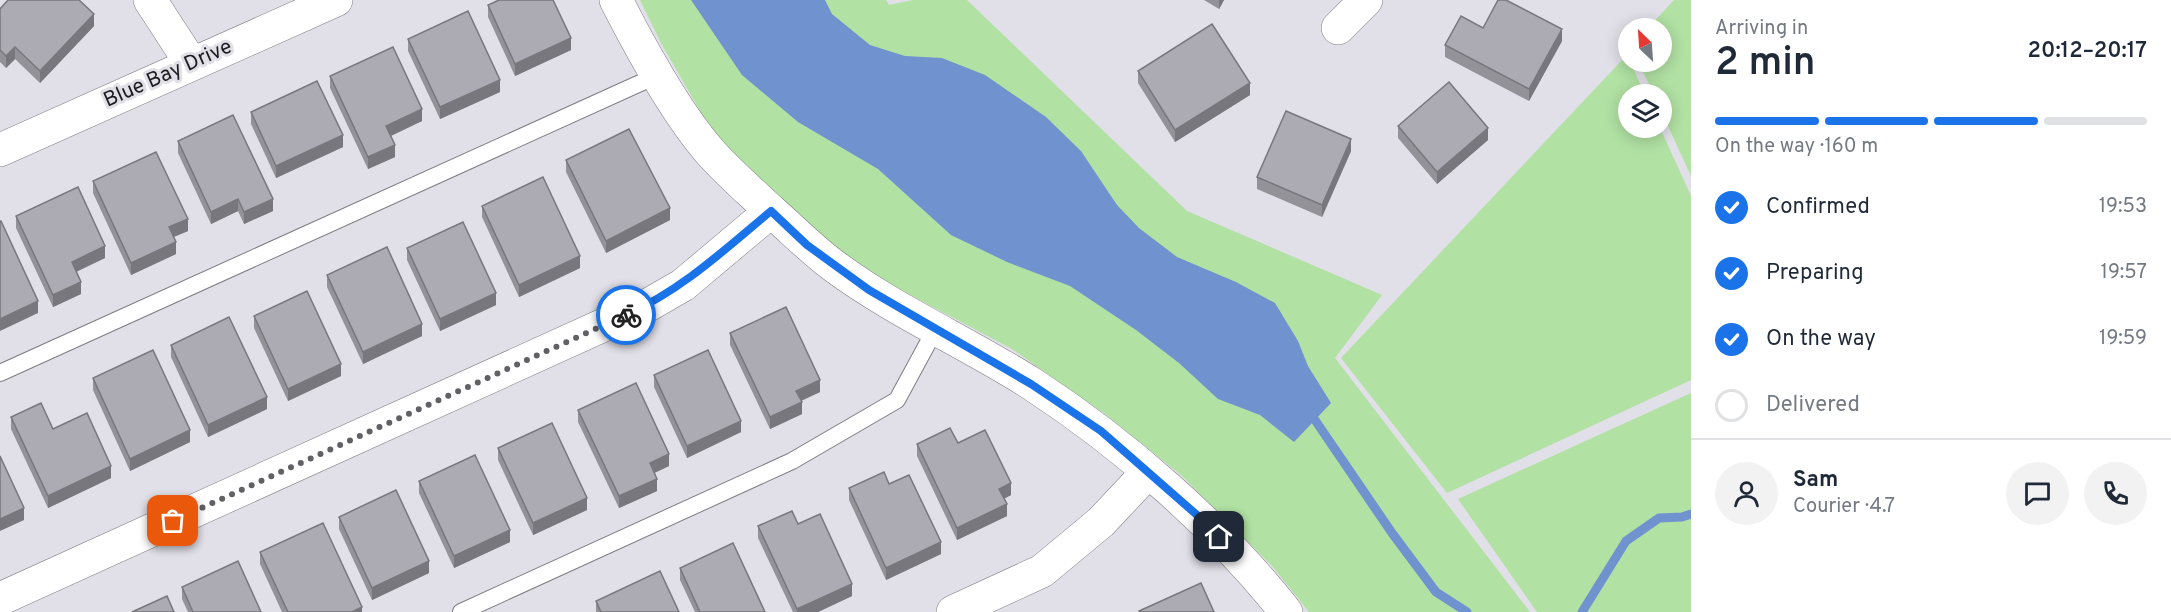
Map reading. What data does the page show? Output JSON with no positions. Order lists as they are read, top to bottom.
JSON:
{
  "streets": {
    "street": ["Blue Bay Drive"]
  },
  "north": "top left",
  "page": {
    "heading": ["2 min", "Arriving in", "20:12–20:17"],
    "panel": ["Sam", "Courier · 4.7"],
    "bar": "On the way · 160 m",
    "list": [
      ["Confirmed", "19:53"],
      ["Preparing", "19:57"],
      ["On the way", "19:59"],
      "Delivered"
    ]
  }
}
